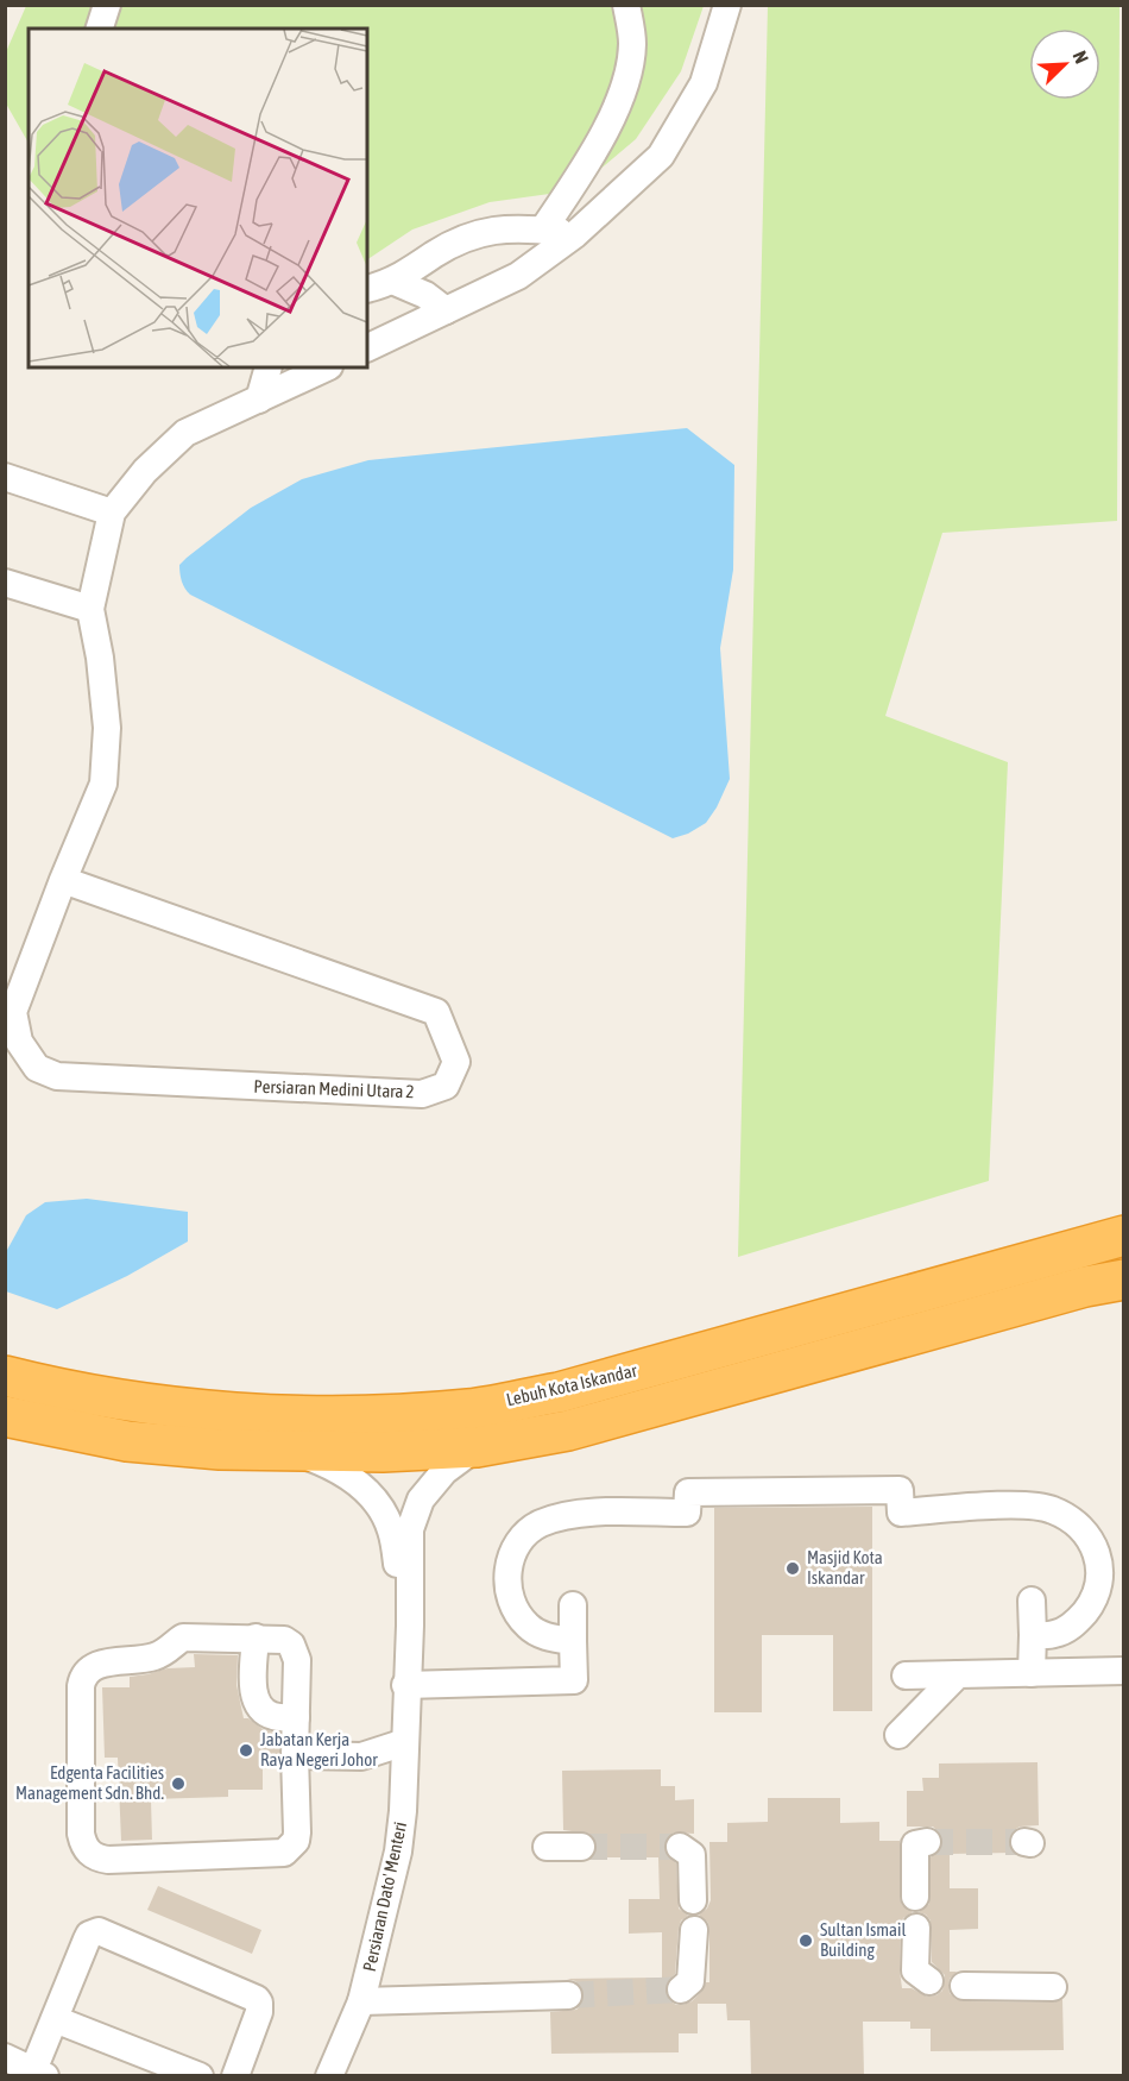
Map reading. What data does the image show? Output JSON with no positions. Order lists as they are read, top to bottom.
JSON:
{
  "streets": {
    "highway": ["Lebuh Kota Iskandar"],
    "street": ["Persiaran Medini Utara 2", "Persiaran Dato' Menteri"]
  },
  "places": [
    "Masjid Kota Iskandar",
    "Jabatan Kerja Raya Negeri Johor",
    "Edgenta Facilities Management Sdn. Bhd.",
    "Sultan Ismail Building"
  ],
  "north": "top right"
}
